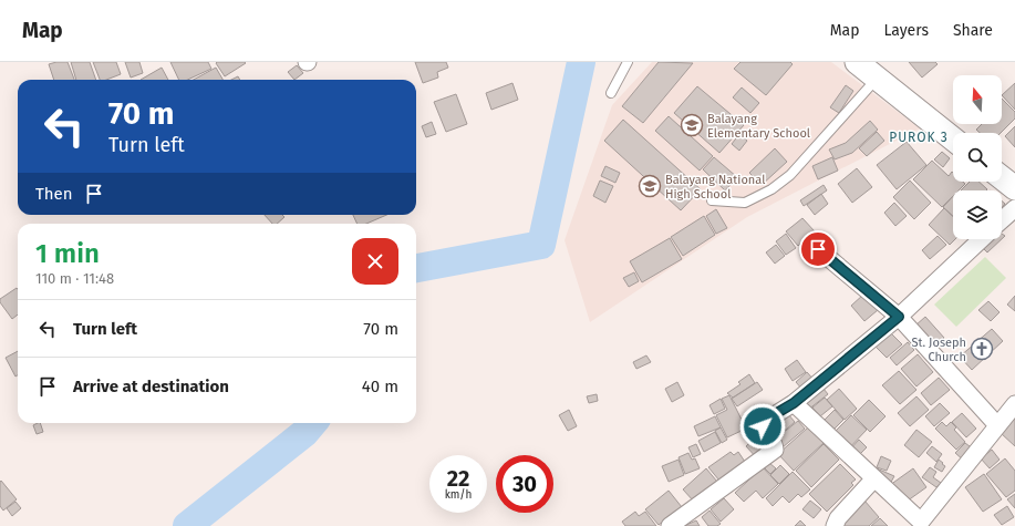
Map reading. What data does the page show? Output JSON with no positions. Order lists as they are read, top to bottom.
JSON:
{
  "districts": ["PUROK 3"],
  "places": {
    "school or university": ["Balayang Elementary School", "Balayang National High School"],
    "church": ["St. Joseph Church"]
  },
  "north": "top",
  "page": {
    "header": "Map",
    "nav": ["Map", "Layers", "Share"],
    "turn": ["70 m", "Turn left"],
    "then": "Then",
    "heading": ["1 min", "110 m · 11:48"],
    "list": [
      {
        "name": "Turn left",
        "value": "70 m"
      },
      {
        "name": "Arrive at destination",
        "value": "40 m"
      }
    ],
    "speed": "22 km/h",
    "limit": "30"
  }
}
